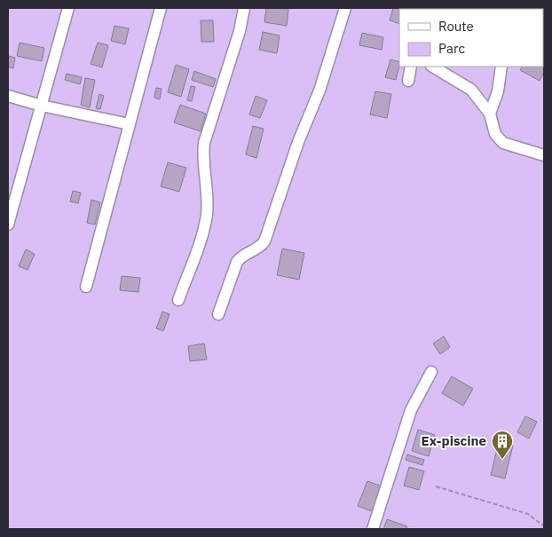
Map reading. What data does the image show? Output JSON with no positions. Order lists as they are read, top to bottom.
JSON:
{
  "places": {
    "building": ["Ex-piscine"]
  },
  "legend": ["Route", "Parc"]
}
